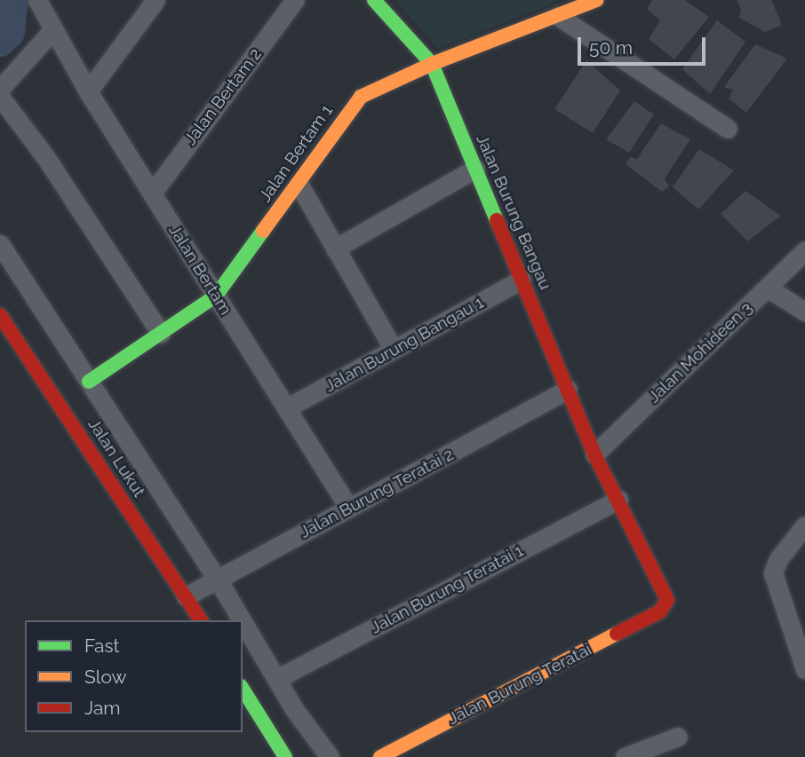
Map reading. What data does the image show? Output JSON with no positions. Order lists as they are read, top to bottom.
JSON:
{
  "streets": {
    "street": [
      "Jalan Bertam 2",
      "Jalan Bertam 1",
      "Jalan Burung Bangau",
      "Jalan Bertam",
      "Jalan Burung Bangau 1",
      "Jalan Mohideen 3",
      "Jalan Lukut",
      "Jalan Burung Teratai 2",
      "Jalan Burung Teratai 1",
      "Jalan Burung Teratai"
    ]
  },
  "crossings": [
    ["Jalan Bertam 2", "Jalan Bertam"],
    ["Jalan Bertam 1", "Jalan Burung Bangau"],
    ["Jalan Bertam 1", "Jalan Bertam"],
    ["Jalan Burung Bangau", "Jalan Burung Bangau 1"],
    ["Jalan Burung Bangau", "Jalan Mohideen 3"],
    ["Jalan Burung Bangau", "Jalan Burung Teratai 2"],
    ["Jalan Bertam", "Jalan Burung Bangau 1"],
    ["Jalan Bertam", "Jalan Burung Teratai 2"],
    ["Jalan Lukut", "Jalan Burung Teratai 2"],
    ["Jalan Burung Teratai 1", "Jalan Burung Teratai"]
  ],
  "legend": ["Fast", "Slow", "Jam"],
  "scale_bar": "50 m"
}
